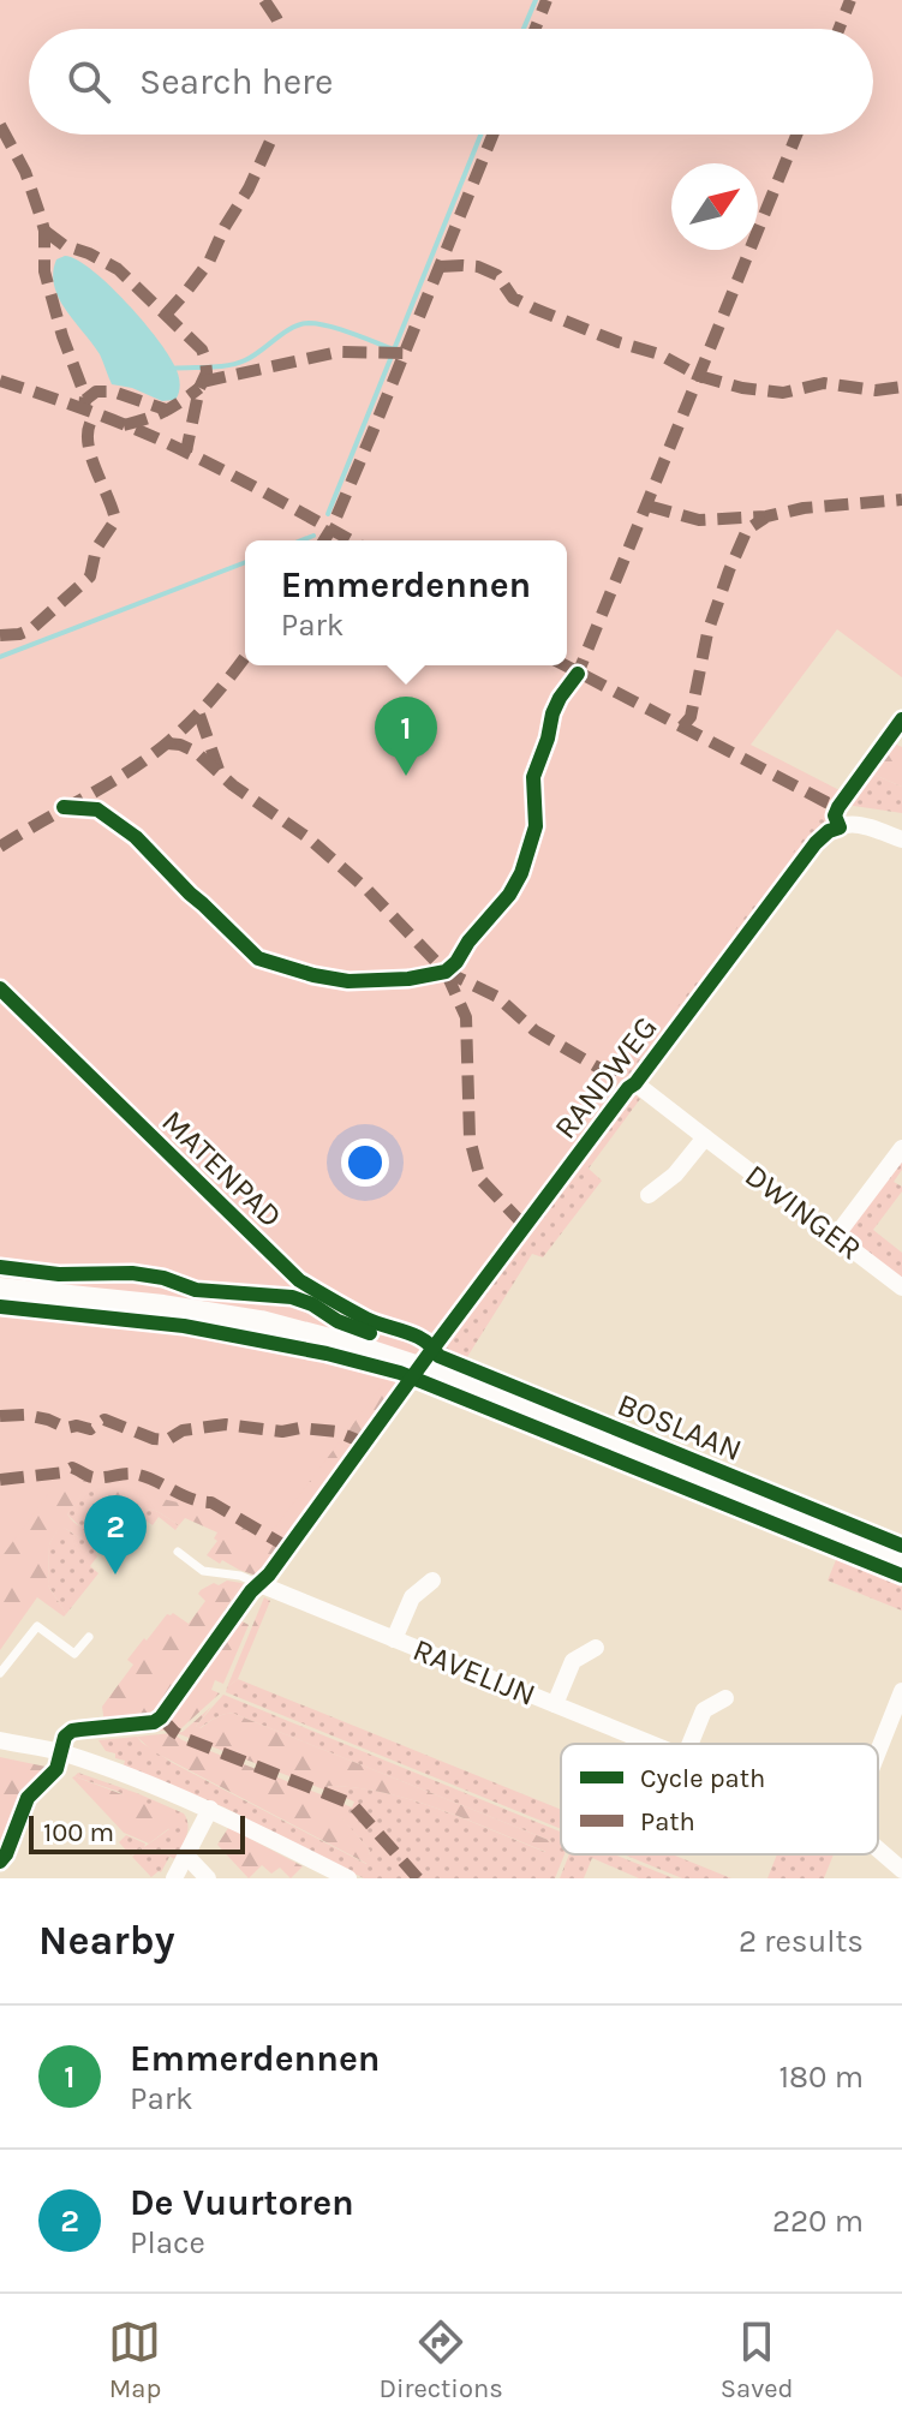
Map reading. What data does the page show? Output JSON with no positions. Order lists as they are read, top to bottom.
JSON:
{
  "streets": {
    "main road": ["BOSLAAN"],
    "street": ["RANDWEG", "DWINGER", "RAVELIJN"],
    "cycle path": ["MATENPAD"]
  },
  "crossings": [
    ["RANDWEG", "DWINGER"],
    ["RANDWEG", "BOSLAAN"]
  ],
  "legend": ["Cycle path", "Path"],
  "scale_bar": "100 m",
  "north": "top right",
  "page": {
    "search": "Search here",
    "popup": ["Emmerdennen", "Park"],
    "pins": ["1", "2"],
    "scale": "100 m",
    "heading": ["Nearby", "2 results"],
    "list": [
      {
        "mark": "1",
        "name": "Emmerdennen",
        "note": "Park",
        "value": "180 m"
      },
      {
        "mark": "2",
        "name": "De Vuurtoren",
        "note": "Place",
        "value": "220 m"
      }
    ],
    "nav": ["Map", "Directions", "Saved"]
  }
}
